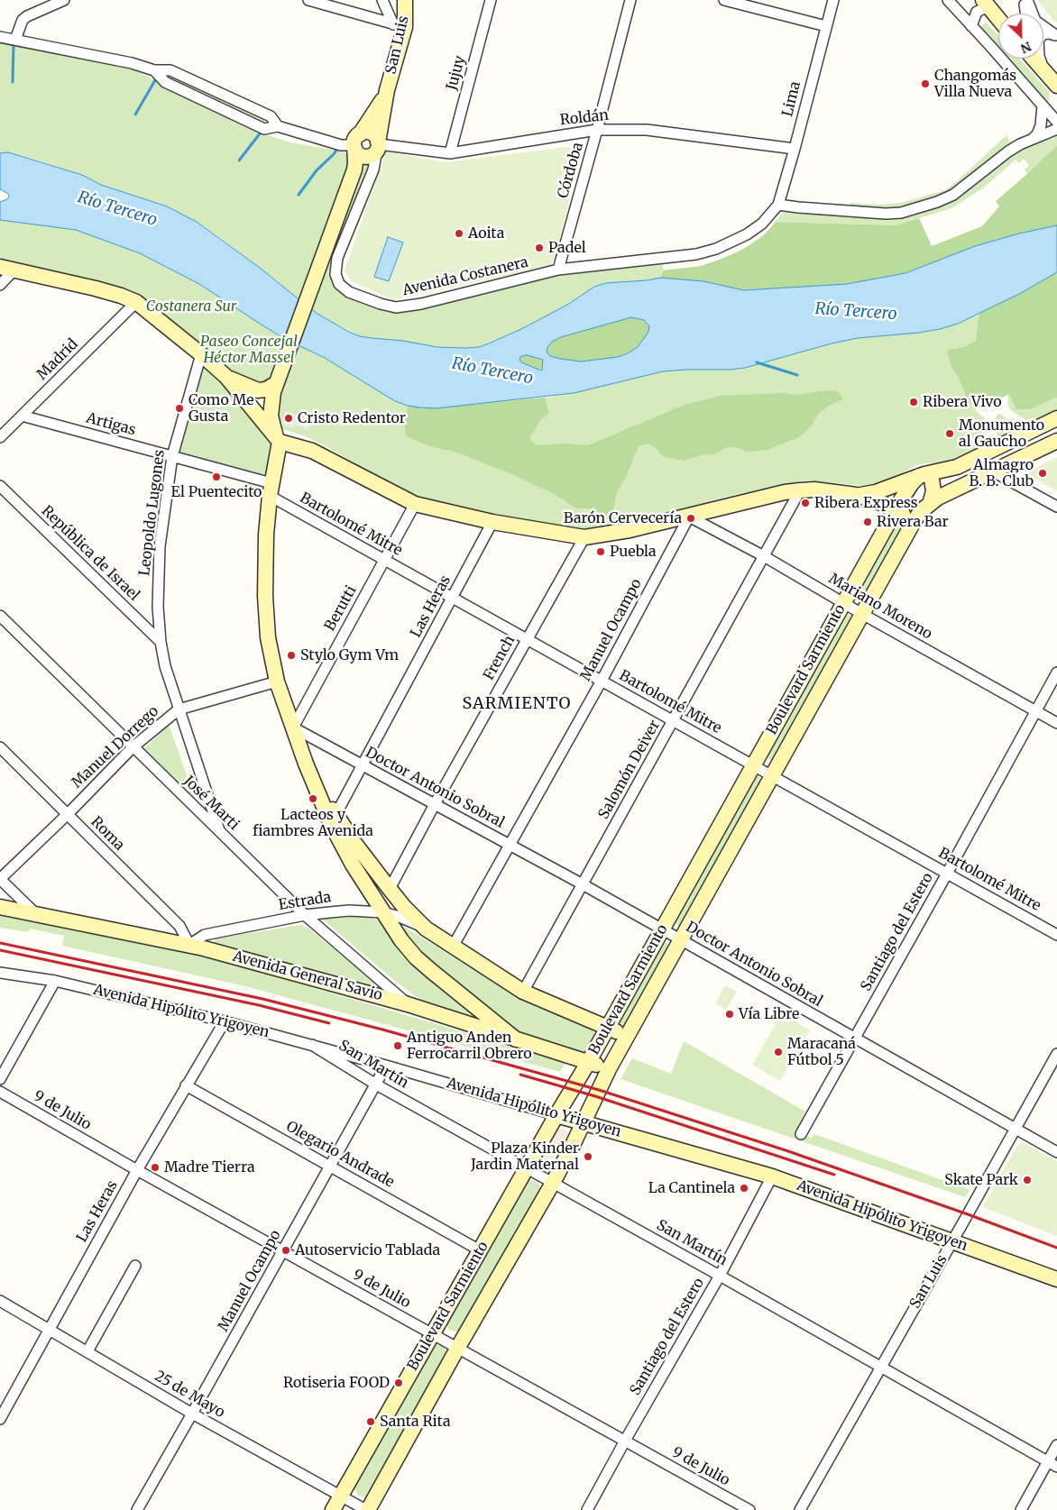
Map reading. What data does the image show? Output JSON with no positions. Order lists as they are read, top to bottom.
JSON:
{
  "streets": {
    "main road": [
      "San Luis",
      "Boulevard Sarmiento",
      "Avenida General Savio",
      "Avenida Hipólito Yrigoyen"
    ],
    "street": [
      "Jujuy",
      "Lima",
      "Roldán",
      "Córdoba",
      "Avenida Costanera",
      "Madrid",
      "Artigas",
      "Leopoldo Lugones",
      "Bartolomé Mitre",
      "República de Israel",
      "Las Heras",
      "Mariano Moreno",
      "Berutti",
      "Manuel Ocampo",
      "French",
      "Manuel Dorrego",
      "Salomón Deiver",
      "Doctor Antonio Sobral",
      "José Marti",
      "Roma",
      "Estrada",
      "Santiago del Estero",
      "San Martín",
      "9 de Julio",
      "Olegario Andrade",
      "25 de Mayo"
    ]
  },
  "crossings": [
    ["San Luis", "Roldán"],
    ["San Luis", "Avenida Costanera"],
    ["San Luis", "Doctor Antonio Sobral"],
    ["San Luis", "Avenida Hipólito Yrigoyen"],
    ["San Luis", "San Martín"],
    ["Jujuy", "Roldán"],
    ["Lima", "Roldán"],
    ["Lima", "Avenida Costanera"],
    ["Roldán", "Córdoba"],
    ["Roldán", "Avenida Costanera"],
    ["Córdoba", "Avenida Costanera"],
    ["Madrid", "Artigas"],
    ["Artigas", "Leopoldo Lugones"],
    ["Artigas", "Bartolomé Mitre"],
    ["Leopoldo Lugones", "República de Israel"],
    ["Leopoldo Lugones", "Manuel Dorrego"],
    ["Leopoldo Lugones", "José Marti"],
    ["Bartolomé Mitre", "Las Heras"],
    ["Bartolomé Mitre", "Berutti"],
    ["Bartolomé Mitre", "Manuel Ocampo"],
    ["Bartolomé Mitre", "French"],
    ["Bartolomé Mitre", "Boulevard Sarmiento"],
    ["Bartolomé Mitre", "Salomón Deiver"],
    ["Bartolomé Mitre", "Santiago del Estero"],
    ["Las Heras", "Doctor Antonio Sobral"],
    ["Las Heras", "Avenida Hipólito Yrigoyen"],
    ["Las Heras", "9 de Julio"],
    ["Las Heras", "Olegario Andrade"],
    ["Las Heras", "25 de Mayo"],
    ["Mariano Moreno", "Manuel Ocampo"],
    ["Mariano Moreno", "Boulevard Sarmiento"],
    ["Mariano Moreno", "Salomón Deiver"],
    ["Mariano Moreno", "Santiago del Estero"],
    ["Berutti", "Doctor Antonio Sobral"],
    ["Manuel Ocampo", "Doctor Antonio Sobral"],
    ["Manuel Ocampo", "Avenida Hipólito Yrigoyen"],
    ["Manuel Ocampo", "San Martín"],
    ["Manuel Ocampo", "9 de Julio"],
    ["Manuel Ocampo", "Olegario Andrade"],
    ["Manuel Ocampo", "25 de Mayo"],
    ["French", "Doctor Antonio Sobral"],
    ["Boulevard Sarmiento", "Doctor Antonio Sobral"],
    ["Boulevard Sarmiento", "Avenida General Savio"],
    ["Boulevard Sarmiento", "Avenida Hipólito Yrigoyen"],
    ["Boulevard Sarmiento", "San Martín"],
    ["Boulevard Sarmiento", "9 de Julio"],
    ["Boulevard Sarmiento", "Olegario Andrade"],
    ["Boulevard Sarmiento", "25 de Mayo"],
    ["Manuel Dorrego", "José Marti"],
    ["Manuel Dorrego", "Roma"],
    ["Salomón Deiver", "Doctor Antonio Sobral"],
    ["Doctor Antonio Sobral", "Santiago del Estero"],
    ["José Marti", "Estrada"],
    ["José Marti", "Avenida General Savio"],
    ["Roma", "Estrada"],
    ["Roma", "Avenida General Savio"],
    ["Estrada", "Avenida General Savio"],
    ["Santiago del Estero", "Avenida Hipólito Yrigoyen"],
    ["Santiago del Estero", "San Martín"],
    ["Santiago del Estero", "9 de Julio"],
    ["Avenida Hipólito Yrigoyen", "San Martín"]
  ],
  "districts": ["SARMIENTO"],
  "water": ["Río Tercero"],
  "parks": ["Costanera Sur", "Paseo Concejal Héctor Massel"],
  "places": [
    "Changomás Villa Nueva",
    "Aoita",
    "Padel",
    "Ribera Vivo",
    "Como Me Gusta",
    "Cristo Redentor",
    "Monumento al Gaucho",
    "Almagro B. B. Club",
    "El Puentecito",
    "Ribera Express",
    "Barón Cervecería",
    "Rivera Bar",
    "Puebla",
    "Stylo Gym Vm",
    "Lacteos y fiambres Avenida",
    "Vía Libre",
    "Antiguo Anden Ferrocarril Obrero",
    "Maracaná Fútbol 5",
    "Plaza Kinder Jardin Maternal",
    "Madre Tierra",
    "Skate Park",
    "La Cantinela",
    "Autoservicio Tablada",
    "Rotiseria FOOD",
    "Santa Rita"
  ],
  "north": "bottom right"
}
